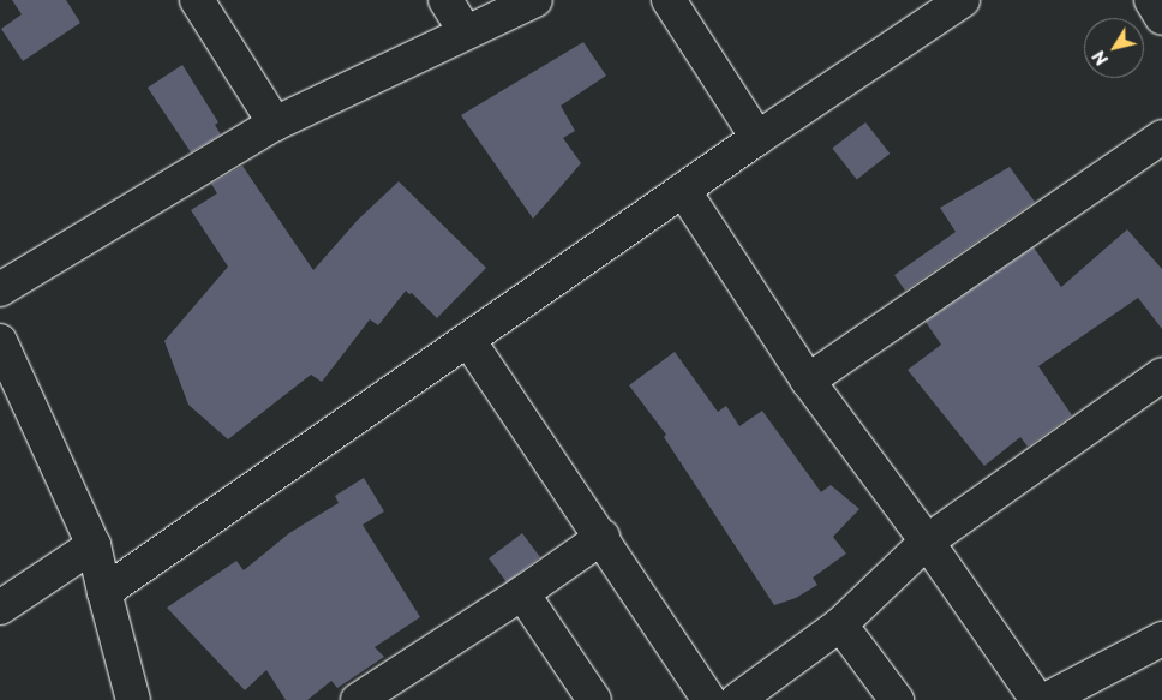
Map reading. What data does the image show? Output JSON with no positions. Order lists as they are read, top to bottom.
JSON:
{
  "north": "bottom left"
}
